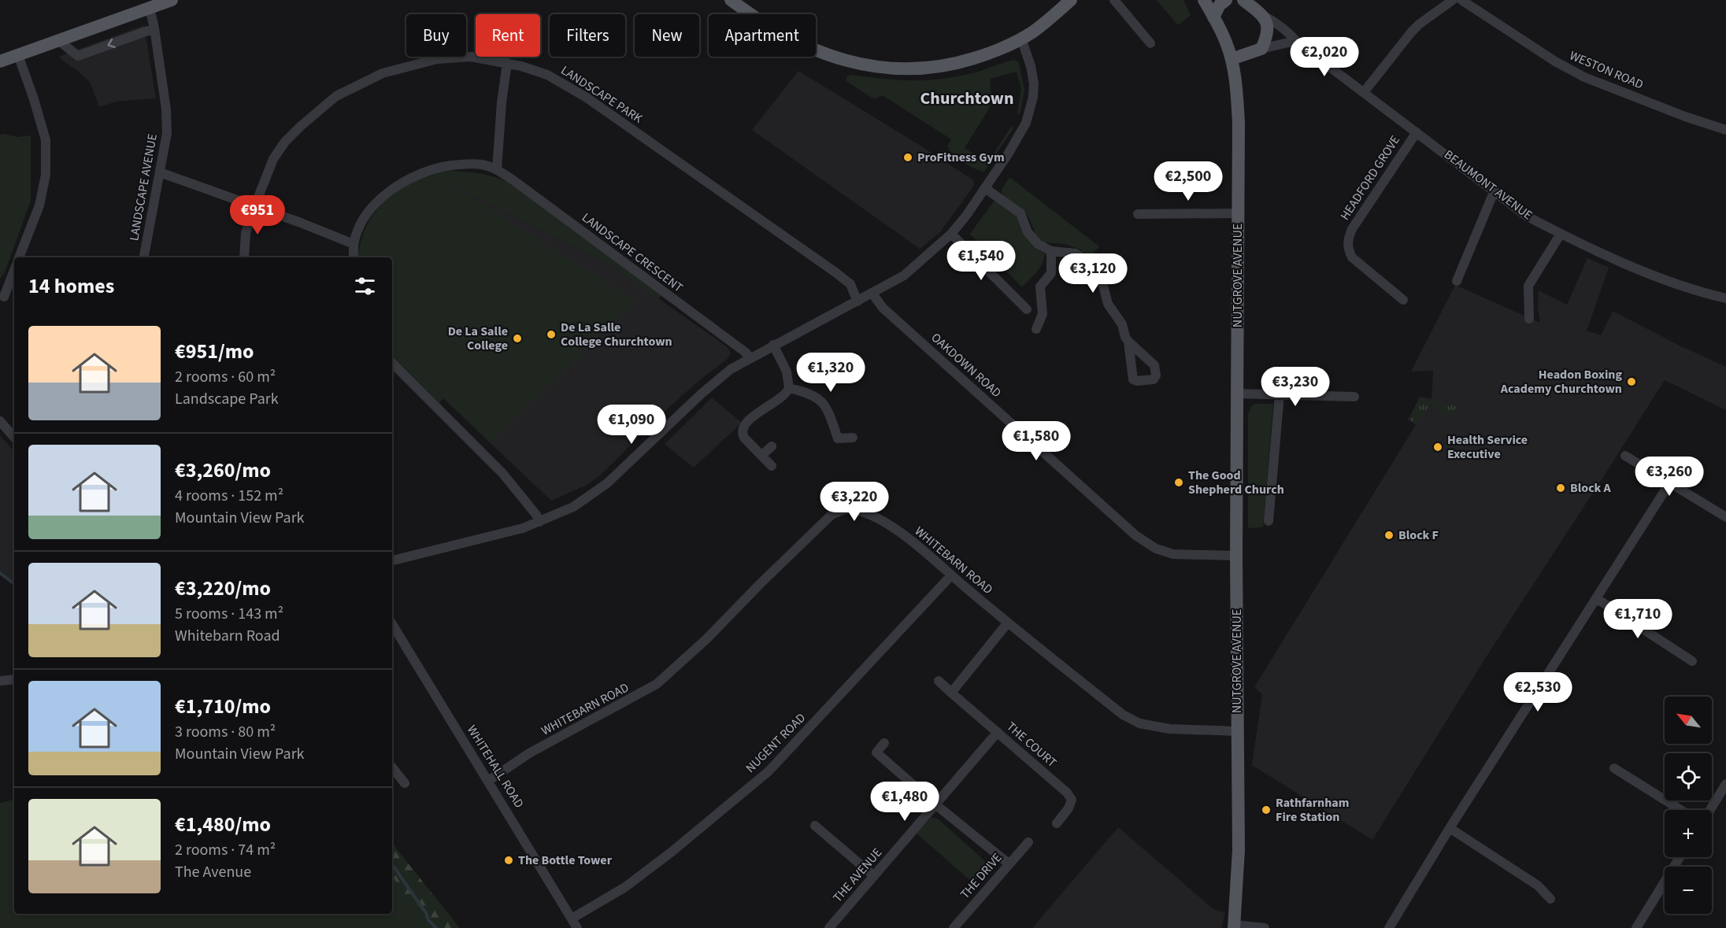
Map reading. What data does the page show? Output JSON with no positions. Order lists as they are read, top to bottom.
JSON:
{
  "streets": {
    "main road": ["BEAUMONT AVENUE", "NUTGROVE AVENUE"],
    "street": [
      "WESTON ROAD",
      "LANDSCAPE PARK",
      "HEADFORD GROVE",
      "LANDSCAPE AVENUE",
      "LANDSCAPE CRESCENT",
      "OAKDOWN ROAD",
      "WHITEBARN ROAD",
      "NUGENT ROAD",
      "THE COURT",
      "WHITEHALL ROAD",
      "THE AVENUE",
      "THE DRIVE"
    ]
  },
  "crossings": [
    ["HEADFORD GROVE", "BEAUMONT AVENUE"],
    ["NUTGROVE AVENUE", "OAKDOWN ROAD"],
    ["NUTGROVE AVENUE", "WHITEBARN ROAD"],
    ["WHITEBARN ROAD", "NUGENT ROAD"],
    ["WHITEBARN ROAD", "WHITEHALL ROAD"],
    ["NUGENT ROAD", "WHITEHALL ROAD"],
    ["THE COURT", "THE AVENUE"]
  ],
  "districts": ["Churchtown"],
  "places": [
    "ProFitness Gym",
    "De La Salle College Churchtown",
    "De La Salle College",
    "Headon Boxing Academy Churchtown",
    "Health Service Executive",
    "The Good Shepherd Church",
    "Block A",
    "Block F",
    "Rathfarnham Fire Station",
    "The Bottle Tower"
  ],
  "north": "top left",
  "page": {
    "chip": [
      "Buy",
      "Rent",
      "Filters",
      "New",
      "Apartment"
    ],
    "price": [
      "€2,020",
      "€2,500",
      "€951",
      "€1,540",
      "€3,120",
      "€1,320",
      "€3,230",
      "€1,090",
      "€1,580",
      "€3,260",
      "€3,220",
      "€1,710",
      "€2,530",
      "€1,480"
    ],
    "heading": "14 homes",
    "list": [
      {
        "name": "€951/mo",
        "note": "2 rooms · 60 m² · Landscape Park"
      },
      {
        "name": "€3,260/mo",
        "note": "4 rooms · 152 m² · Mountain View Park"
      },
      {
        "name": "€3,220/mo",
        "note": "5 rooms · 143 m² · Whitebarn Road"
      },
      {
        "name": "€1,710/mo",
        "note": "3 rooms · 80 m² · Mountain View Park"
      },
      {
        "name": "€1,480/mo",
        "note": "2 rooms · 74 m² · The Avenue"
      }
    ],
    "map_buttons": ["+", "−"]
  }
}
